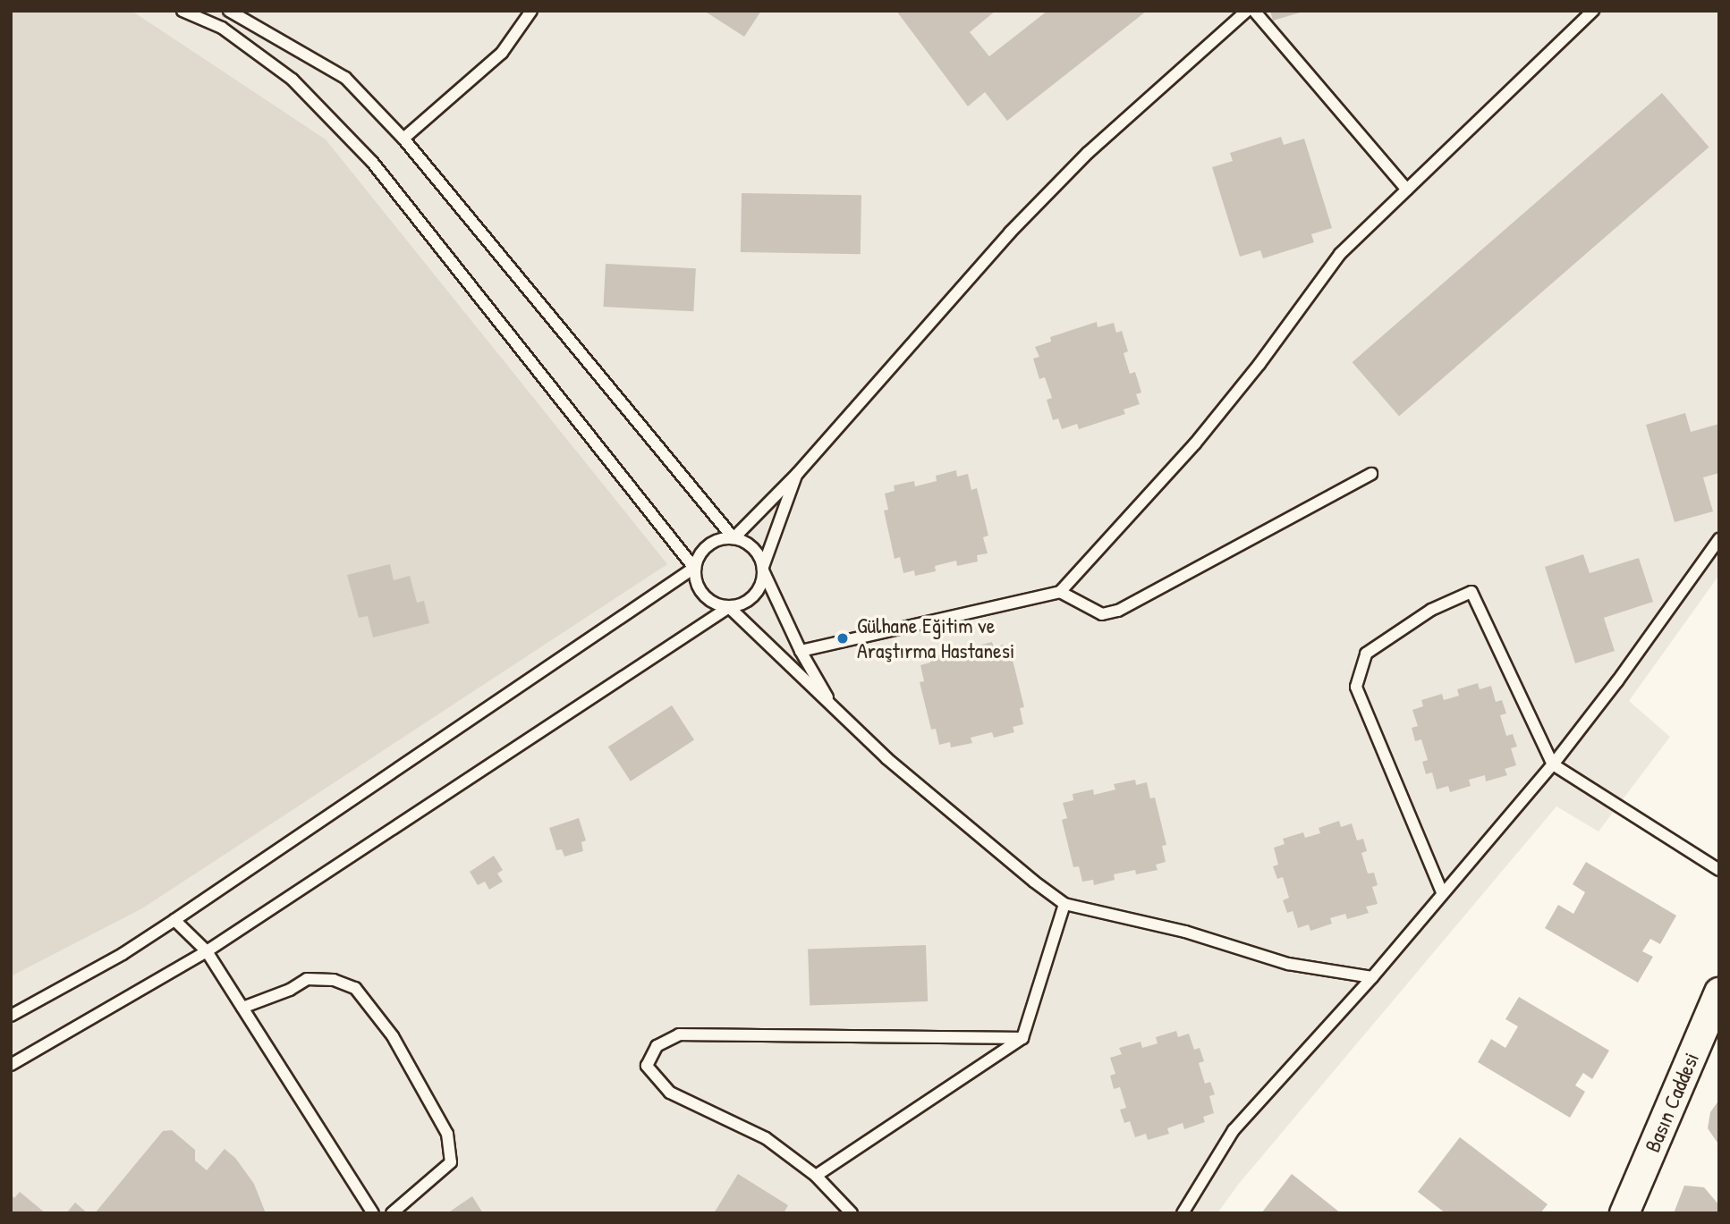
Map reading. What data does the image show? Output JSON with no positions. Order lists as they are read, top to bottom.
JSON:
{
  "streets": {
    "street": ["Basın Caddesi"]
  },
  "places": ["Gülhane Eğitim ve Araştırma Hastanesi"]
}
